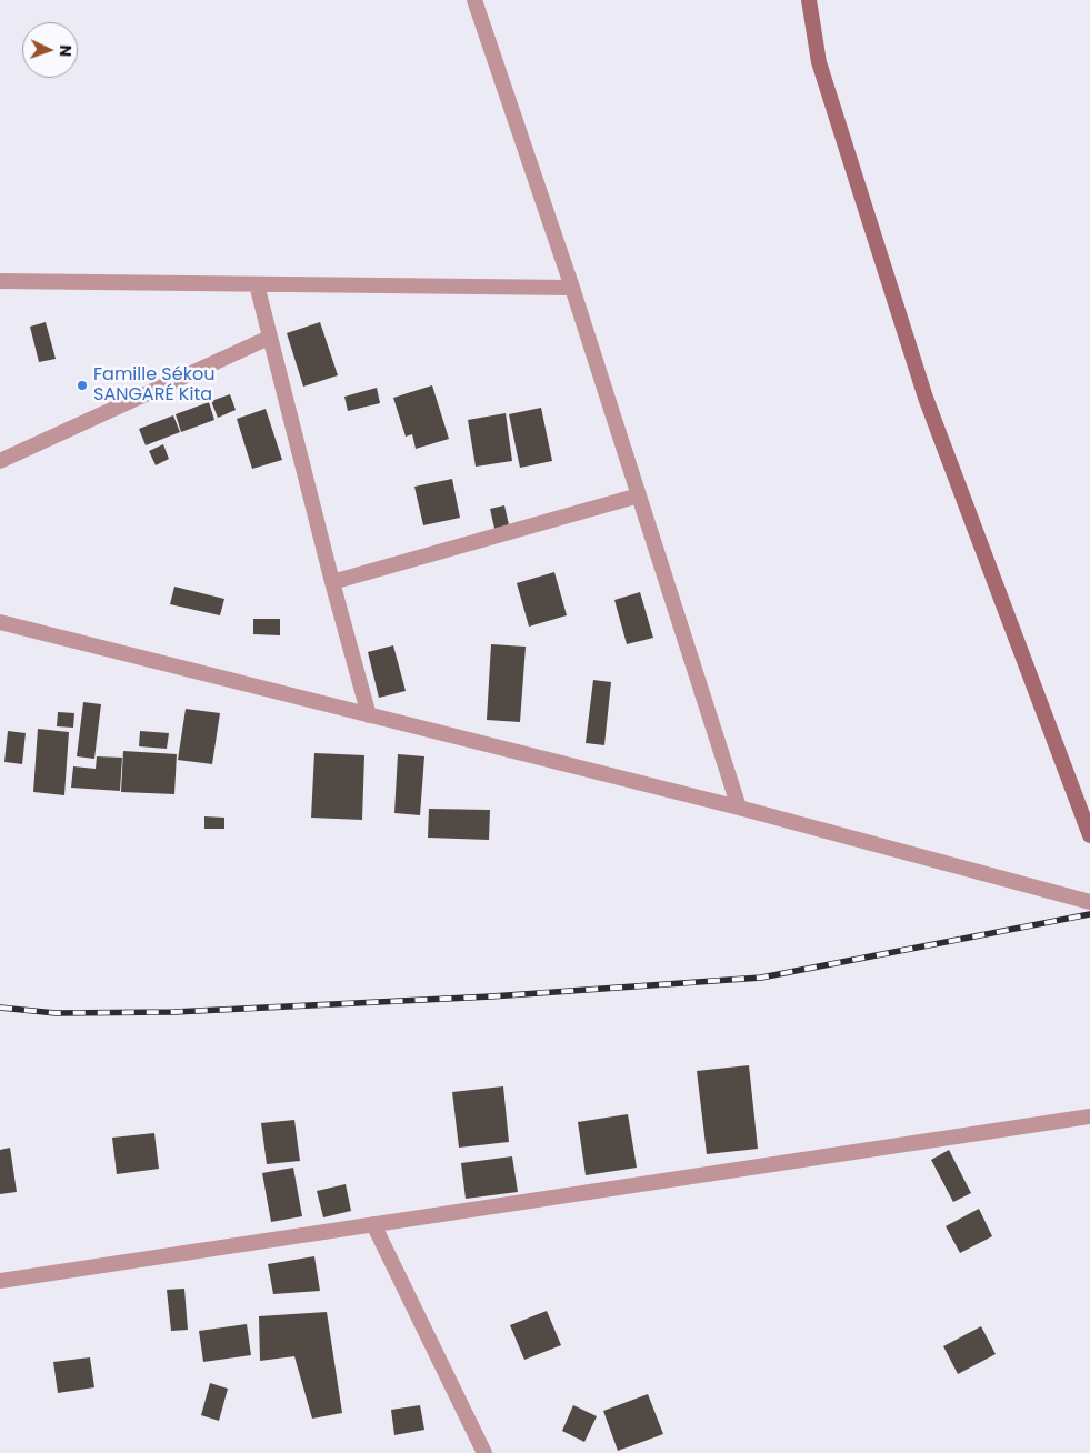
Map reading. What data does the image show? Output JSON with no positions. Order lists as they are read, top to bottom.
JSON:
{
  "places": ["Famille Sékou SANGARÉ Kita"],
  "north": "right"
}
